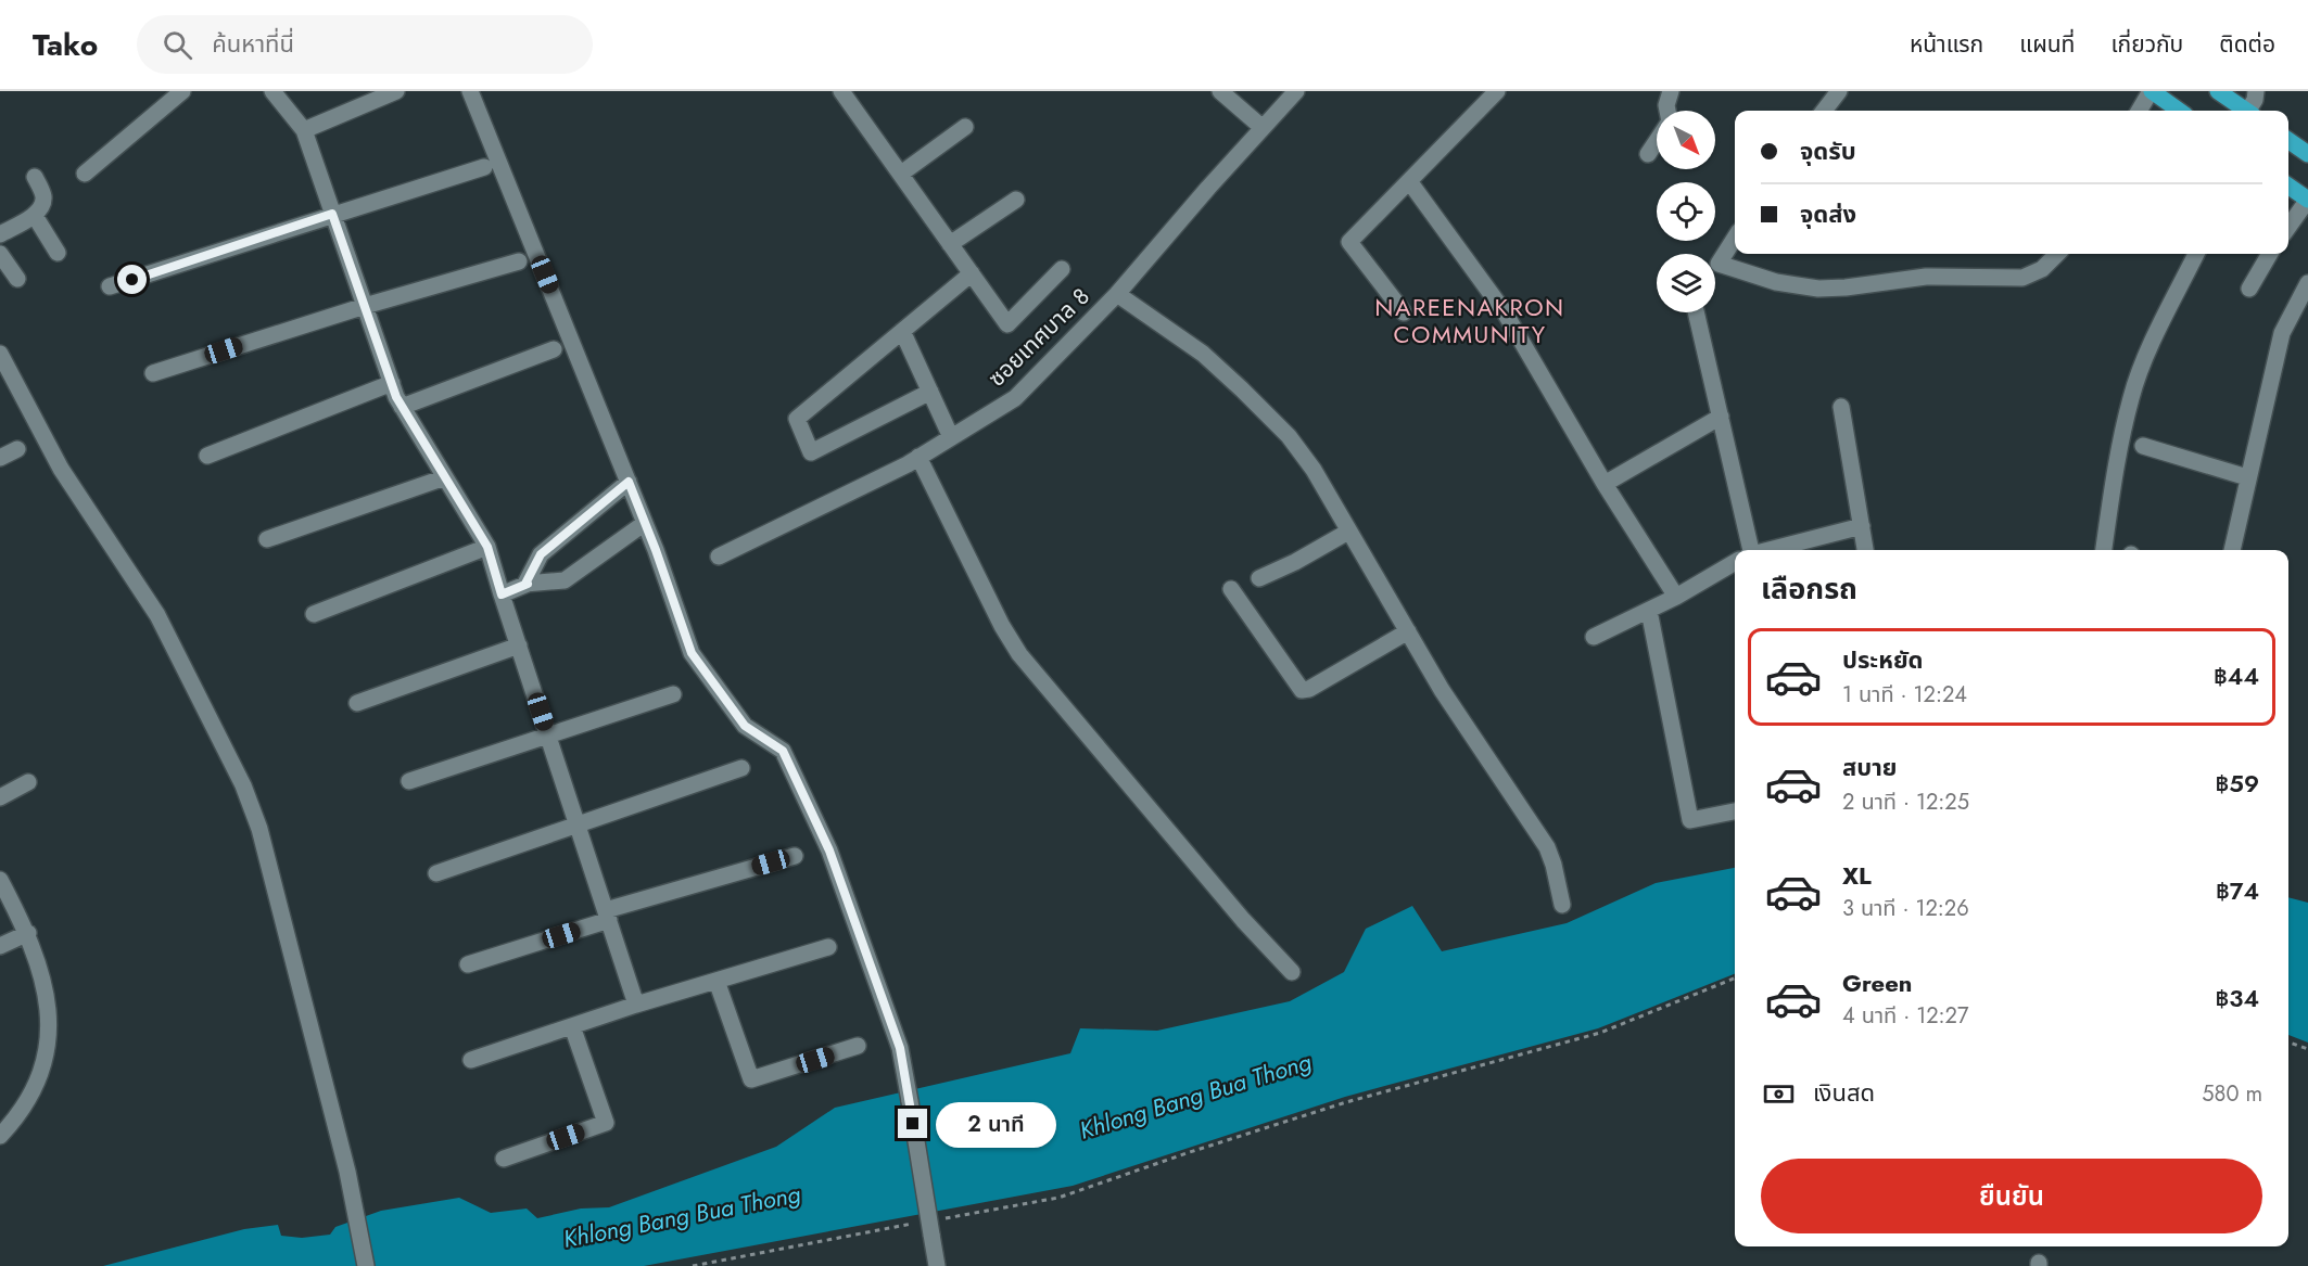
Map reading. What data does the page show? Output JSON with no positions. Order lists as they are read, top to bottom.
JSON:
{
  "streets": {
    "street": ["ซอยเทศบาล 8"]
  },
  "districts": ["NAREENAKRON COMMUNITY"],
  "water": ["Khlong Bang Bua Thong"],
  "north": "bottom right",
  "page": {
    "header": "Tako",
    "search": "ค้นหาที่นี่",
    "nav": [
      "หน้าแรก",
      "แผนที่",
      "เกี่ยวกับ",
      "ติดต่อ"
    ],
    "banner": ["จุดรับ", "จุดส่ง"],
    "heading": "เลือกรถ",
    "list": [
      {
        "name": "ประหยัด",
        "note": "1 นาที · 12:24",
        "value": "฿44"
      },
      {
        "name": "สบาย",
        "note": "2 นาที · 12:25",
        "value": "฿59"
      },
      {
        "name": "XL",
        "note": "3 นาที · 12:26",
        "value": "฿74"
      },
      {
        "name": "Green",
        "note": "4 นาที · 12:27",
        "value": "฿34"
      }
    ],
    "pay": ["เงินสด", "580 m"],
    "bubble": "2 นาที",
    "buttons": "ยืนยัน"
  }
}
